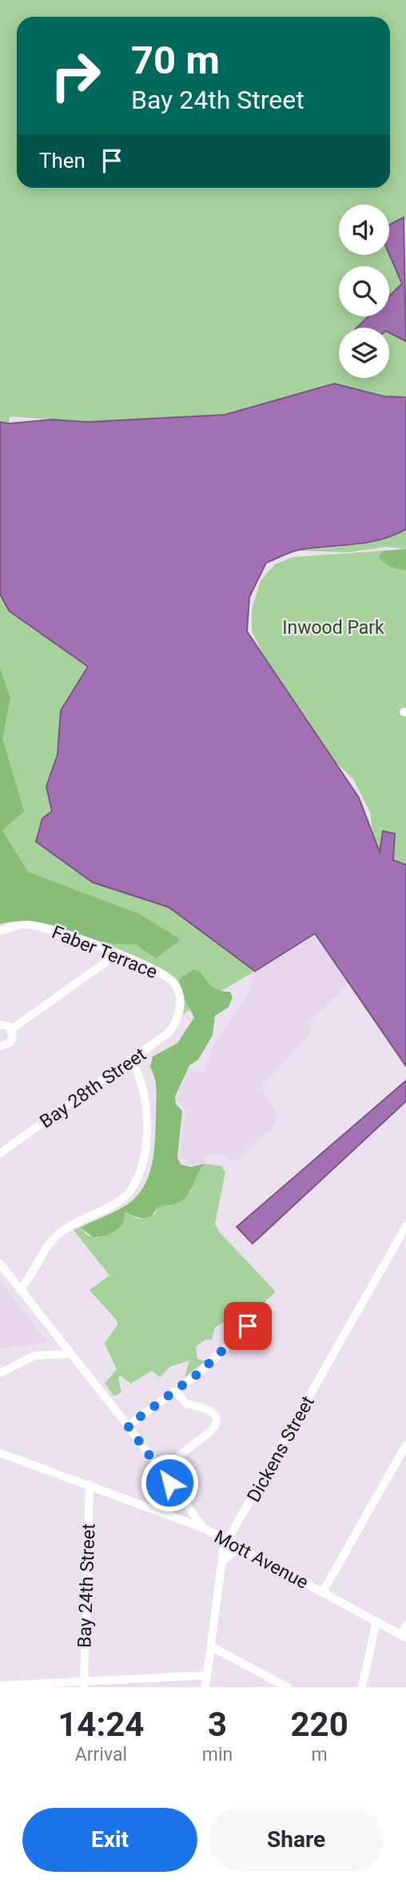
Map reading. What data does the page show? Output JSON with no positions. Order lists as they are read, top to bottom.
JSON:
{
  "streets": {
    "street": [
      "Faber Terrace",
      "Bay 28th Street",
      "Dickens Street",
      "Mott Avenue",
      "Bay 24th Street"
    ]
  },
  "crossings": [
    ["Faber Terrace", "Bay 28th Street"],
    ["Dickens Street", "Mott Avenue"]
  ],
  "parks": ["Inwood Park"],
  "page": {
    "turn": ["70 m", "Bay 24th Street"],
    "then": "Then",
    "eta": [
      "14:24",
      "Arrival",
      "3",
      "min",
      "220",
      "m"
    ],
    "buttons": ["Exit", "Share"]
  }
}
